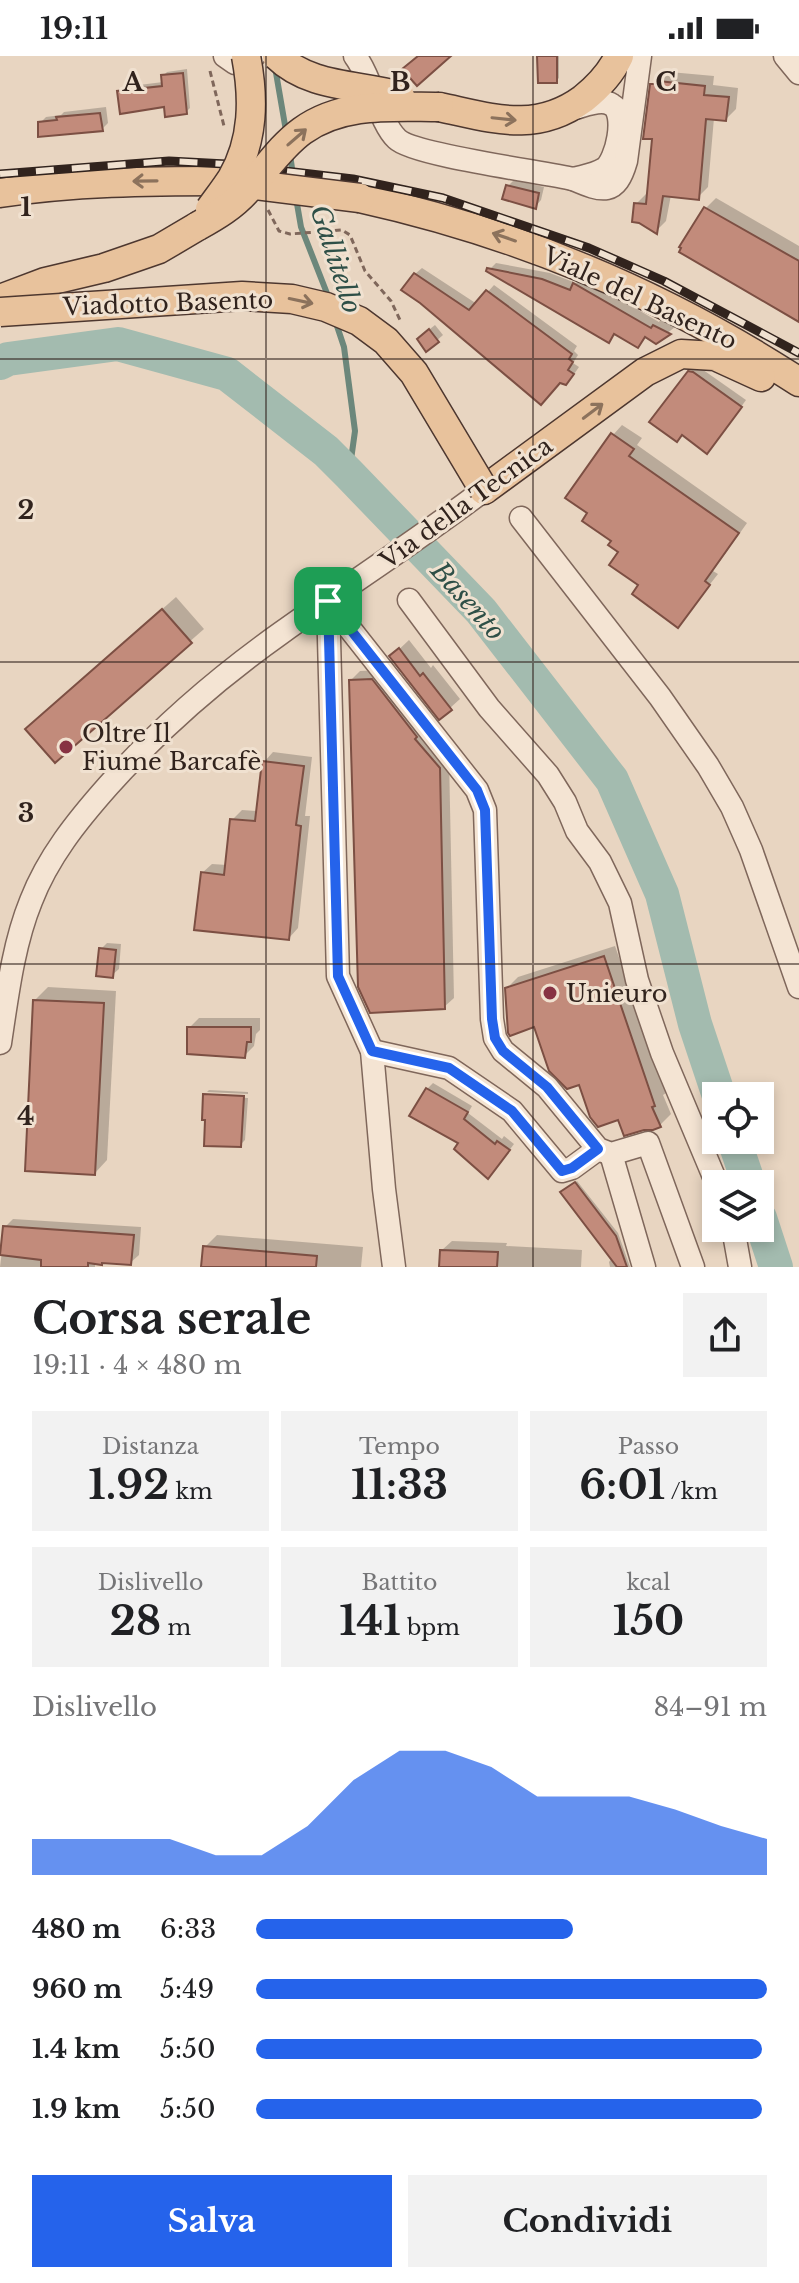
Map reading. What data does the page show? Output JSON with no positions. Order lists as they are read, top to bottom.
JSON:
{
  "streets": {
    "main road": ["Viale del Basento", "Viadotto Basento", "Via della Tecnica"]
  },
  "crossings": [
    ["Viadotto Basento", "Via della Tecnica"]
  ],
  "water": ["Gallitello", "Basento"],
  "places": ["Oltre Il Fiume Barcafè", "Unieuro"],
  "page": {
    "status": "19:11",
    "heading": ["Corsa serale", "19:11 · 4 × 480 m"],
    "stats": [
      ["Distanza", "1.92 km"],
      ["Tempo", "11:33"],
      ["Passo", "6:01 /km"],
      ["Dislivello", "28 m"],
      ["Battito", "141 bpm"],
      ["kcal", "150"]
    ],
    "chart": ["Dislivello", "84–91 m"],
    "list": [
      {
        "name": "480 m",
        "note": "6:33"
      },
      {
        "name": "960 m",
        "note": "5:49"
      },
      {
        "name": "1.4 km",
        "note": "5:50"
      },
      {
        "name": "1.9 km",
        "note": "5:50"
      }
    ],
    "buttons": ["Salva", "Condividi"]
  },
  "grid": {
    "columns": ["A", "B", "C"],
    "rows": [
      "1",
      "2",
      "3",
      "4"
    ]
  }
}
